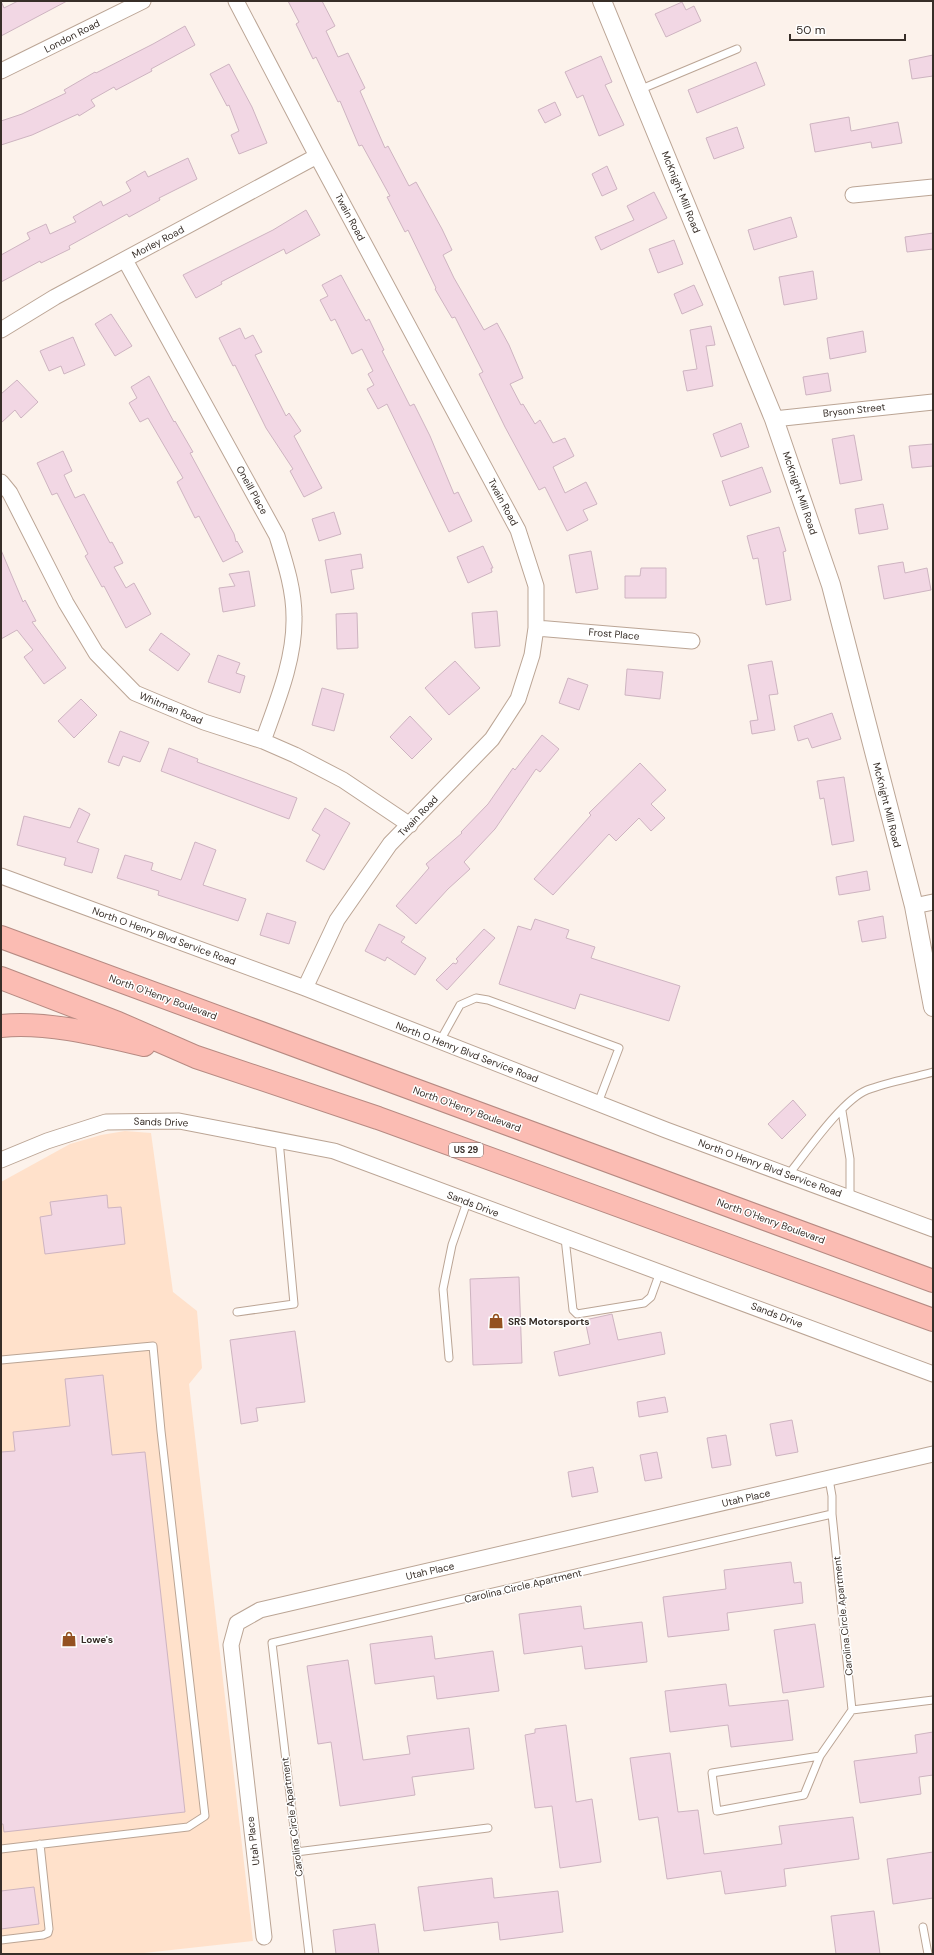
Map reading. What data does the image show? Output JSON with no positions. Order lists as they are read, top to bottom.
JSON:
{
  "streets": {
    "highway": ["North O'Henry Boulevard", "US 29"],
    "street": [
      "London Road",
      "McKnight Mill Road",
      "Twain Road",
      "Morley Road",
      "Bryson Street",
      "Oneill Place",
      "Frost Place",
      "Whitman Road",
      "North O Henry Blvd Service Road",
      "Sands Drive",
      "Utah Place"
    ],
    "lane": ["Carolina Circle Apartment"]
  },
  "crossings": [
    ["McKnight Mill Road", "Bryson Street"],
    ["Twain Road", "Morley Road"],
    ["Twain Road", "Frost Place"],
    ["Twain Road", "Whitman Road"],
    ["Twain Road", "North O Henry Blvd Service Road"],
    ["Morley Road", "Oneill Place"],
    ["Oneill Place", "Whitman Road"]
  ],
  "places": {
    "shop": ["SRS Motorsports", "Lowe's"]
  },
  "scale_bar": "50 m"
}
